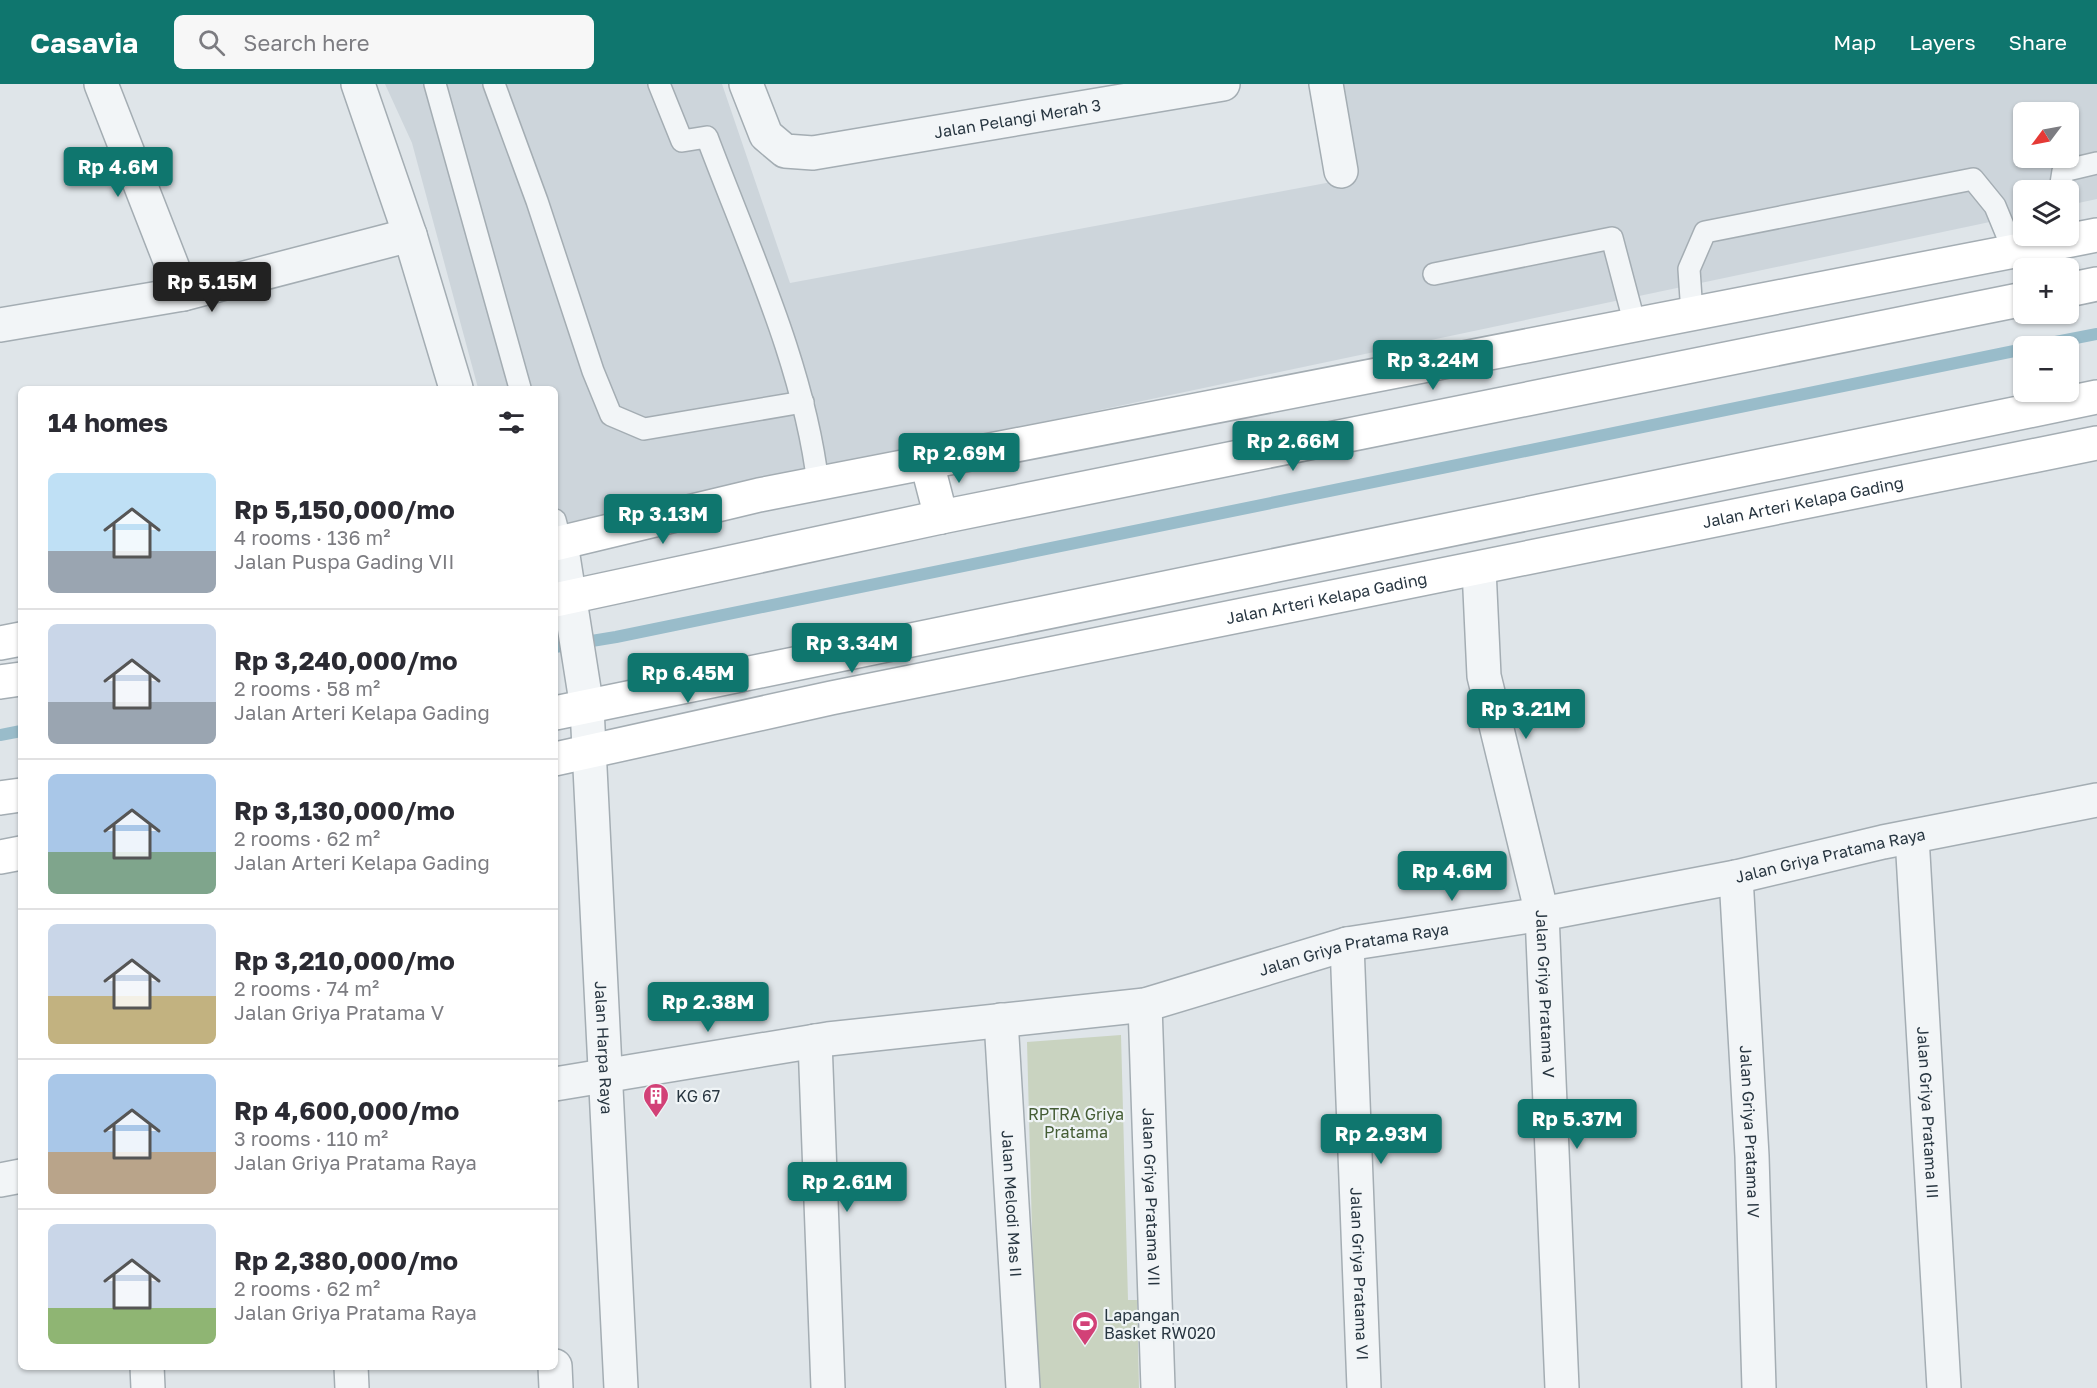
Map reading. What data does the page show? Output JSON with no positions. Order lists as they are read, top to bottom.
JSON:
{
  "streets": {
    "street": [
      "Jalan Pelangi Merah 3",
      "Jalan Arteri Kelapa Gading",
      "Jalan Griya Pratama Raya",
      "Jalan Griya Pratama V",
      "Jalan Harpa Raya",
      "Jalan Griya Pratama III",
      "Jalan Griya Pratama IV",
      "Jalan Griya Pratama VII",
      "Jalan Melodi Mas II",
      "Jalan Griya Pratama VI"
    ]
  },
  "crossings": [
    ["Jalan Arteri Kelapa Gading", "Jalan Griya Pratama V"],
    ["Jalan Arteri Kelapa Gading", "Jalan Harpa Raya"],
    ["Jalan Griya Pratama Raya", "Jalan Griya Pratama V"],
    ["Jalan Griya Pratama Raya", "Jalan Harpa Raya"],
    ["Jalan Griya Pratama Raya", "Jalan Griya Pratama III"],
    ["Jalan Griya Pratama Raya", "Jalan Griya Pratama IV"],
    ["Jalan Griya Pratama Raya", "Jalan Griya Pratama VII"],
    ["Jalan Griya Pratama Raya", "Jalan Melodi Mas II"],
    ["Jalan Griya Pratama Raya", "Jalan Griya Pratama VI"]
  ],
  "parks": ["RPTRA Griya Pratama"],
  "places": {
    "building": ["KG 67"],
    "sports": ["Lapangan Basket RW020"]
  },
  "north": "bottom left",
  "page": {
    "header": "Casavia",
    "search": "Search here",
    "nav": ["Map", "Layers", "Share"],
    "map_buttons": ["+", "−"],
    "price": [
      "Rp 4.6M",
      "Rp 5.15M",
      "Rp 3.24M",
      "Rp 2.66M",
      "Rp 2.69M",
      "Rp 3.13M",
      "Rp 3.34M",
      "Rp 6.45M",
      "Rp 3.21M",
      "Rp 4.6M",
      "Rp 2.38M",
      "Rp 5.37M",
      "Rp 2.93M",
      "Rp 2.61M"
    ],
    "heading": "14 homes",
    "list": [
      {
        "name": "Rp 5,150,000/mo",
        "note": "4 rooms · 136 m² · Jalan Puspa Gading VII"
      },
      {
        "name": "Rp 3,240,000/mo",
        "note": "2 rooms · 58 m² · Jalan Arteri Kelapa Gading"
      },
      {
        "name": "Rp 3,130,000/mo",
        "note": "2 rooms · 62 m² · Jalan Arteri Kelapa Gading"
      },
      {
        "name": "Rp 3,210,000/mo",
        "note": "2 rooms · 74 m² · Jalan Griya Pratama V"
      },
      {
        "name": "Rp 4,600,000/mo",
        "note": "3 rooms · 110 m² · Jalan Griya Pratama Raya"
      },
      {
        "name": "Rp 2,380,000/mo",
        "note": "2 rooms · 62 m² · Jalan Griya Pratama Raya"
      }
    ]
  }
}
